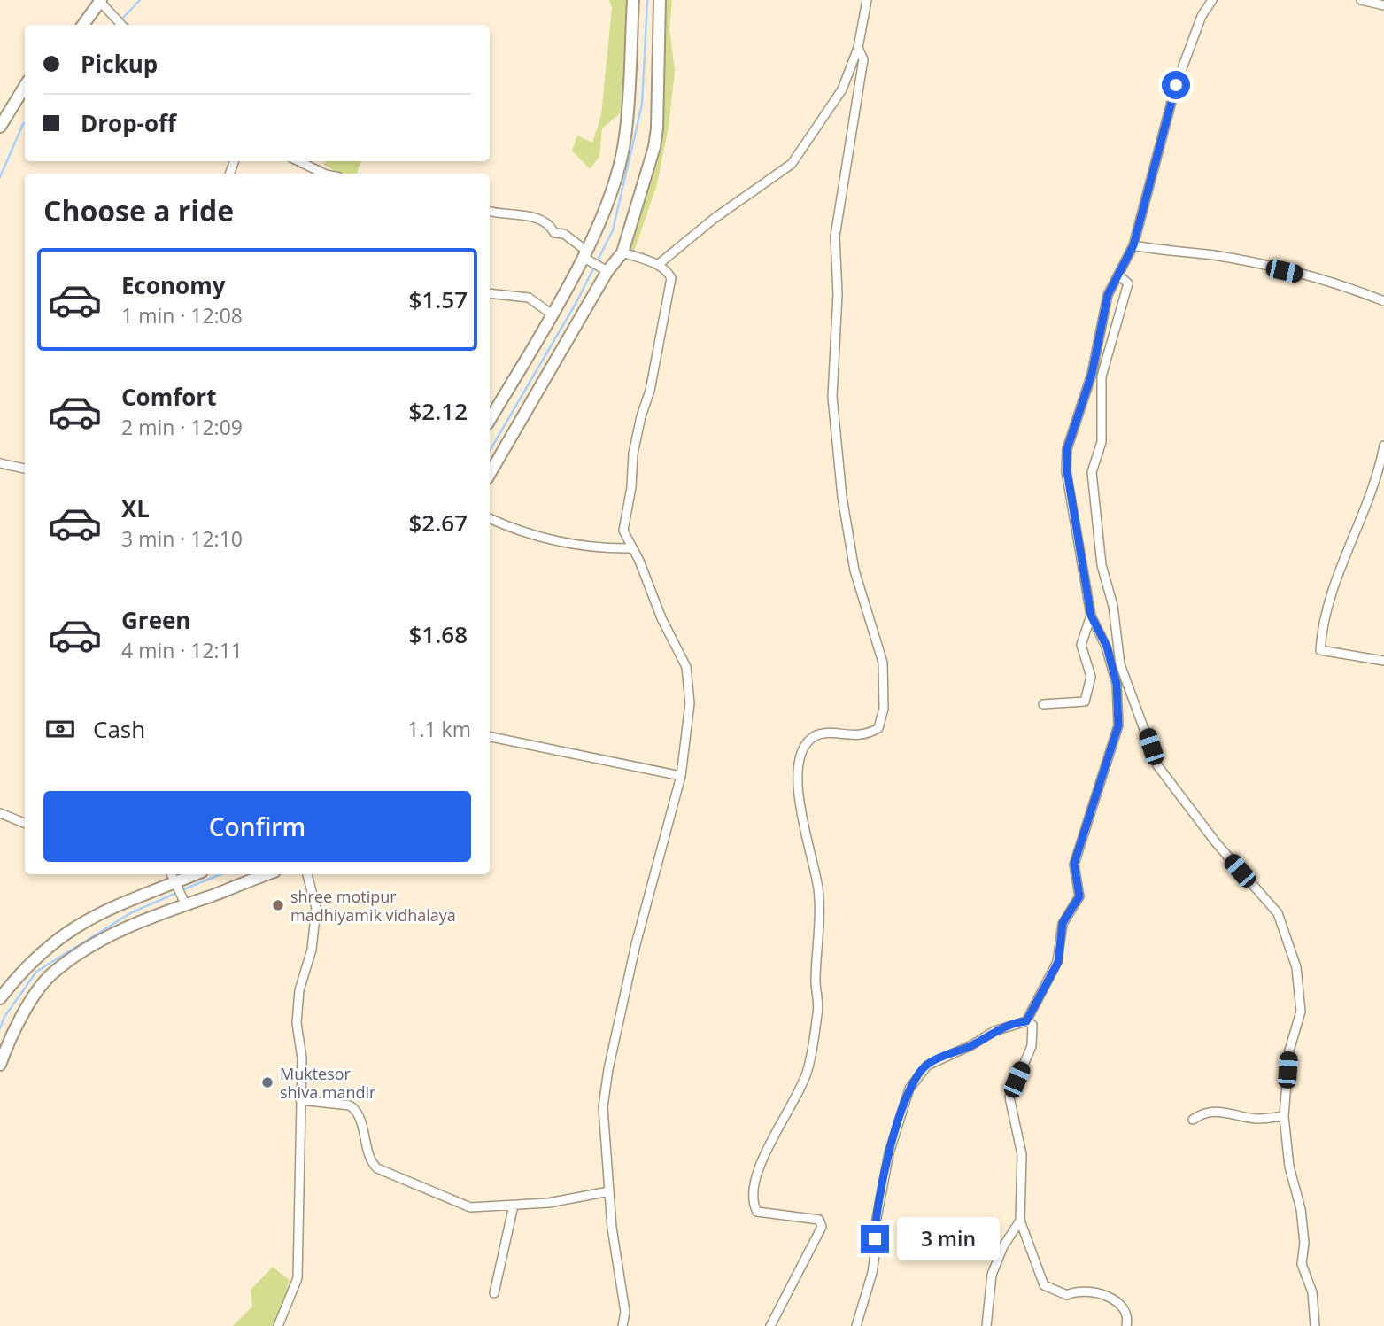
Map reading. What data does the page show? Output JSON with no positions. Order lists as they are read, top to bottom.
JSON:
{
  "places": ["shree motipur madhiyamik vidhalaya", "Muktesor shiva mandir"],
  "page": {
    "banner": ["Pickup", "Drop-off"],
    "heading": "Choose a ride",
    "list": [
      {
        "name": "Economy",
        "note": "1 min · 12:08",
        "value": "$1.57"
      },
      {
        "name": "Comfort",
        "note": "2 min · 12:09",
        "value": "$2.12"
      },
      {
        "name": "XL",
        "note": "3 min · 12:10",
        "value": "$2.67"
      },
      {
        "name": "Green",
        "note": "4 min · 12:11",
        "value": "$1.68"
      }
    ],
    "pay": ["Cash", "1.1 km"],
    "buttons": "Confirm",
    "bubble": "3 min"
  }
}
